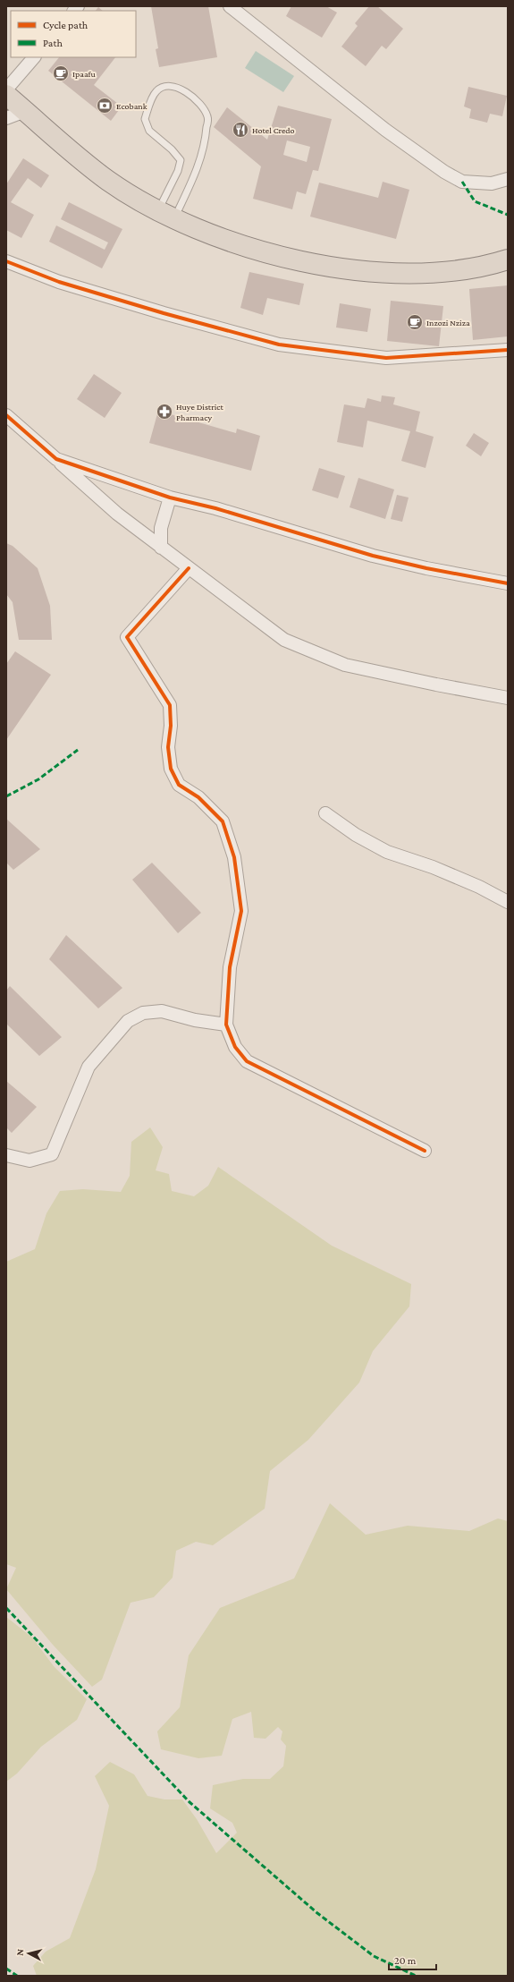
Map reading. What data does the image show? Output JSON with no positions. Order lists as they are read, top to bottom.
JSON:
{
  "places": {
    "cafe": ["Ipaafu", "Inzozi Nziza"],
    "bank": ["Ecobank"],
    "restaurant": ["Hotel Credo"],
    "pharmacy": ["Huye District Pharmacy"]
  },
  "legend": ["Cycle path", "Path"],
  "scale_bar": "20 m",
  "north": "left"
}
